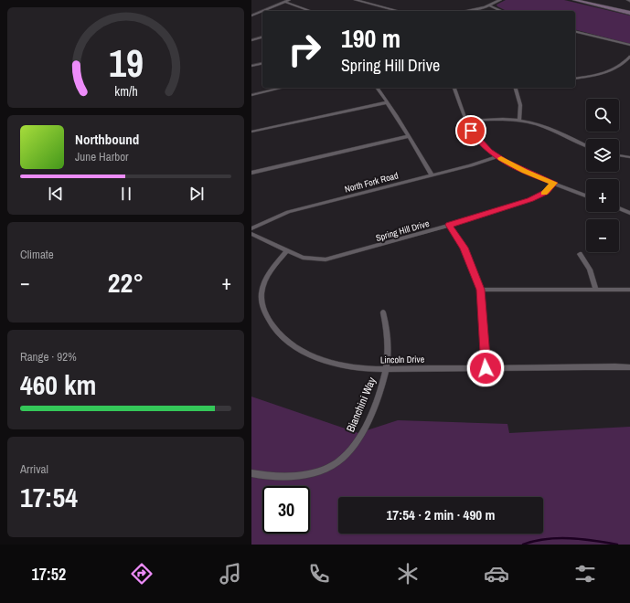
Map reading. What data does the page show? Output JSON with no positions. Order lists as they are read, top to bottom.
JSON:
{
  "streets": {
    "street": [
      "North Fork Road",
      "Spring Hill Drive",
      "Lincoln Drive",
      "Bianchini Way"
    ]
  },
  "crossings": [
    ["Spring Hill Drive", "Lincoln Drive"],
    ["Lincoln Drive", "Bianchini Way"]
  ],
  "page": {
    "turn": ["190 m", "Spring Hill Drive"],
    "map_buttons": ["+", "−"],
    "song": ["Northbound", "June Harbor"],
    "tile": [
      "Climate",
      ["Range · 92%", "460 km"],
      ["Arrival", "17:54"]
    ],
    "heat": ["−", "22°", "+"],
    "limit": "30",
    "trip": "17:54 · 2 min · 490 m",
    "tabs": "17:52",
    "gauge": ["19", "km/h"]
  }
}
